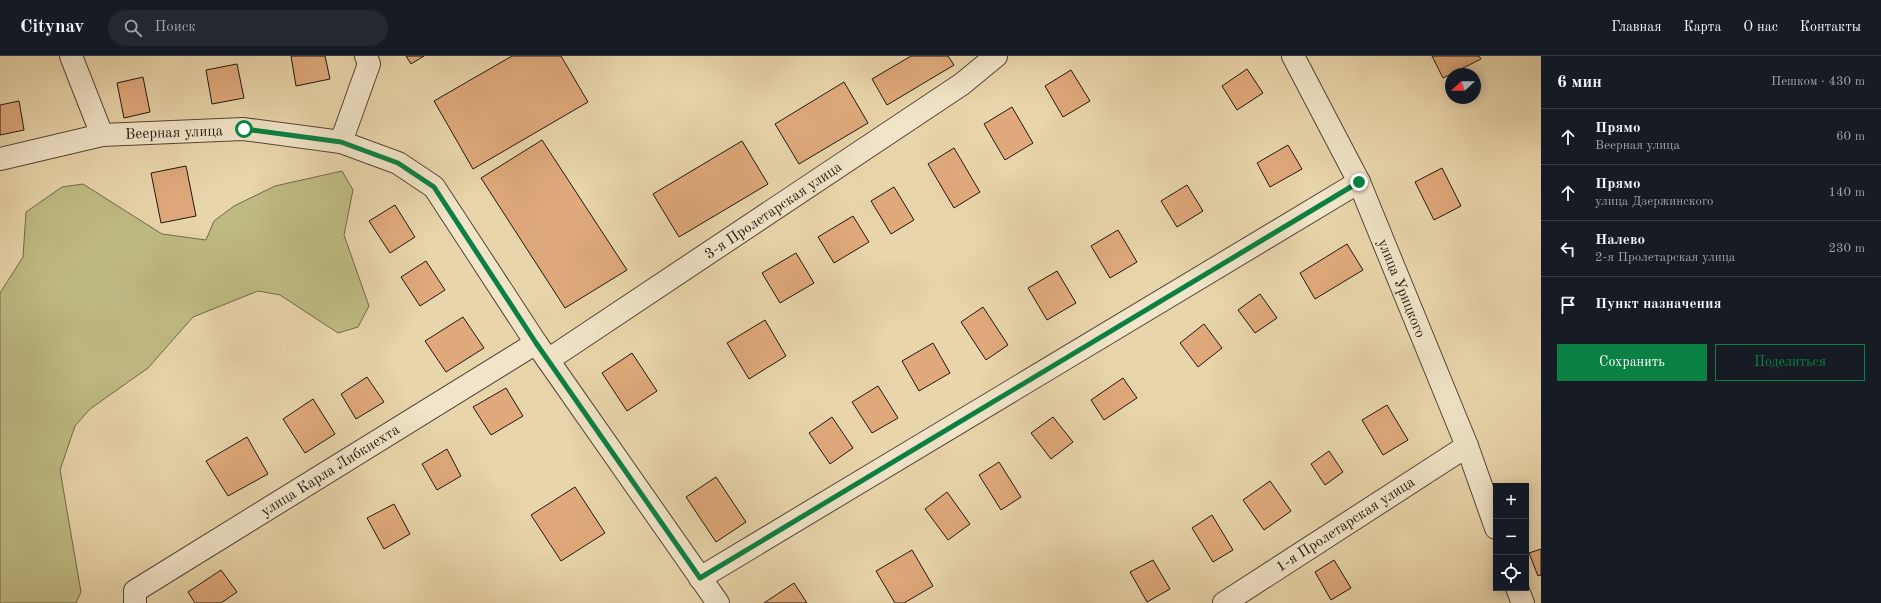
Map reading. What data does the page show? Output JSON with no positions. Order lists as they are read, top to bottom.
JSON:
{
  "streets": {
    "street": [
      "Веерная улица",
      "3-я Пролетарская улица",
      "улица Урицкого",
      "улица Карла Либкнехта",
      "1-я Пролетарская улица"
    ]
  },
  "crossings": [
    ["Веерная улица", "3-я Пролетарская улица"],
    ["Веерная улица", "улица Карла Либкнехта"],
    ["3-я Пролетарская улица", "улица Карла Либкнехта"],
    ["улица Урицкого", "1-я Пролетарская улица"]
  ],
  "north": "left",
  "page": {
    "header": "Citynav",
    "search": "Поиск",
    "nav": [
      "Главная",
      "Карта",
      "О нас",
      "Контакты"
    ],
    "heading": ["6 мин", "Пешком · 430 m"],
    "list": [
      ["Прямо", "Веерная улица", "60 m"],
      ["Прямо", "улица Дзержинского", "140 m"],
      ["Налево", "2-я Пролетарская улица", "230 m"],
      "Пункт назначения"
    ],
    "buttons": ["Сохранить", "Поделиться"],
    "map_buttons": ["+", "−"]
  }
}
